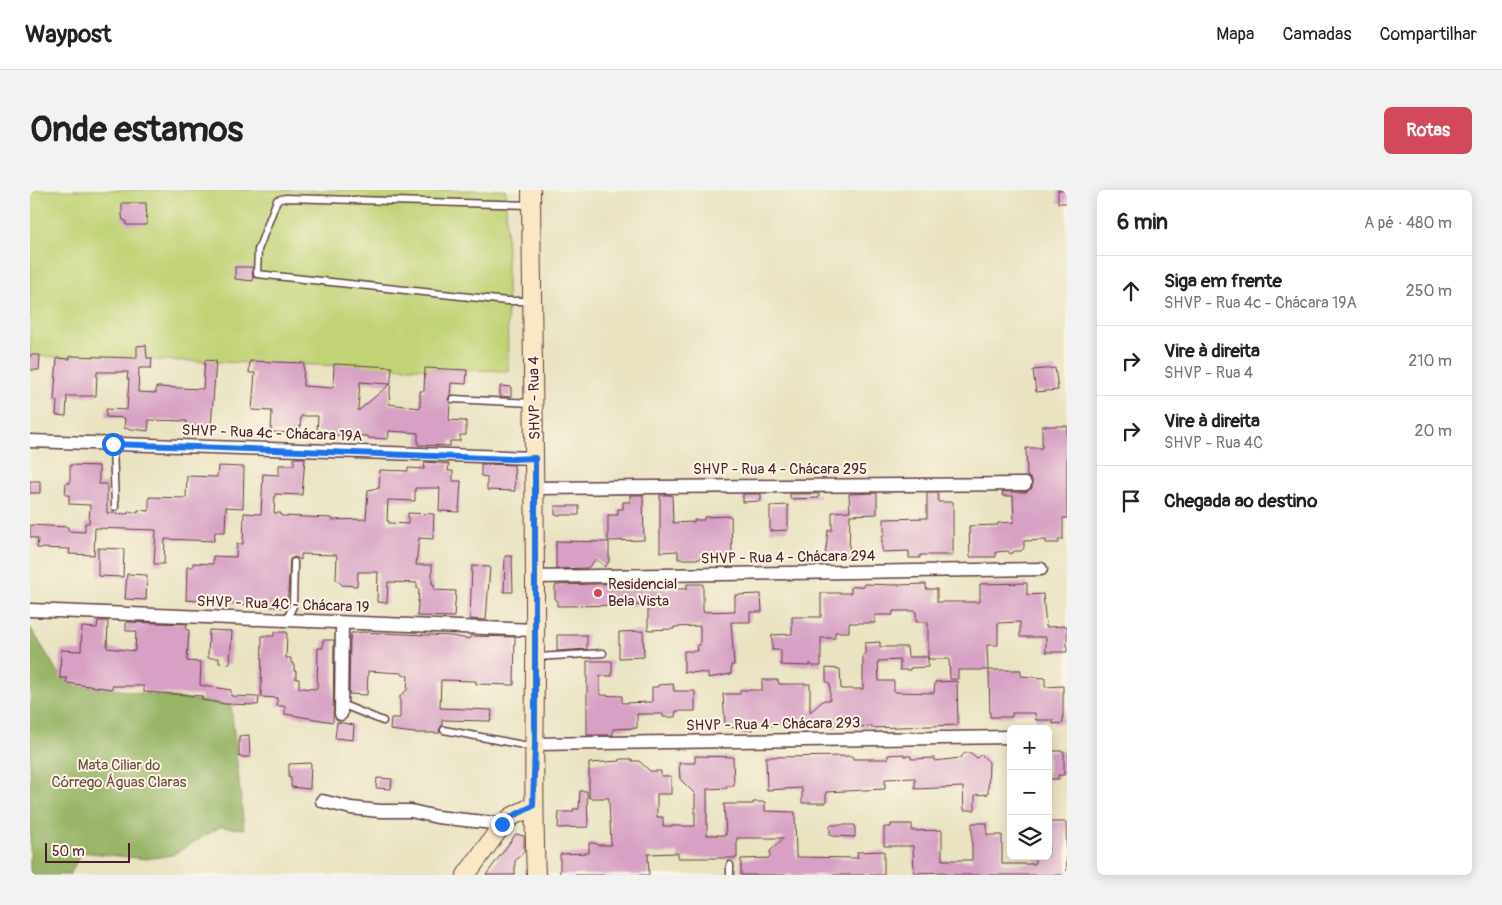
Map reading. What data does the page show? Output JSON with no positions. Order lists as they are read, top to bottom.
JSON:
{
  "streets": {
    "street": [
      "SHVP - Rua 4",
      "SHVP - Rua 4c - Chácara 19A",
      "SHVP - Rua 4 - Chácara 295",
      "SHVP - Rua 4 - Chácara 294",
      "SHVP - Rua 4C - Chácara 19",
      "SHVP - Rua 4 - Chácara 293"
    ]
  },
  "crossings": [
    ["SHVP - Rua 4", "SHVP - Rua 4c - Chácara 19A"],
    ["SHVP - Rua 4", "SHVP - Rua 4 - Chácara 295"],
    ["SHVP - Rua 4", "SHVP - Rua 4 - Chácara 294"],
    ["SHVP - Rua 4", "SHVP - Rua 4C - Chácara 19"],
    ["SHVP - Rua 4", "SHVP - Rua 4 - Chácara 293"]
  ],
  "parks": ["Mata Ciliar do Córrego Águas Claras"],
  "places": ["Residencial Bela Vista"],
  "scale_bar": "50 m",
  "page": {
    "header": "Waypost",
    "nav": ["Mapa", "Camadas", "Compartilhar"],
    "buttons": "Rotas",
    "title": "Onde estamos",
    "heading": ["6 min", "A pé · 480 m"],
    "list": [
      ["Siga em frente", "SHVP - Rua 4c - Chácara 19A", "250 m"],
      ["Vire à direita", "SHVP - Rua 4", "210 m"],
      ["Vire à direita", "SHVP - Rua 4C", "20 m"],
      "Chegada ao destino"
    ],
    "map_buttons": ["+", "−"],
    "scale": "50 m"
  }
}
